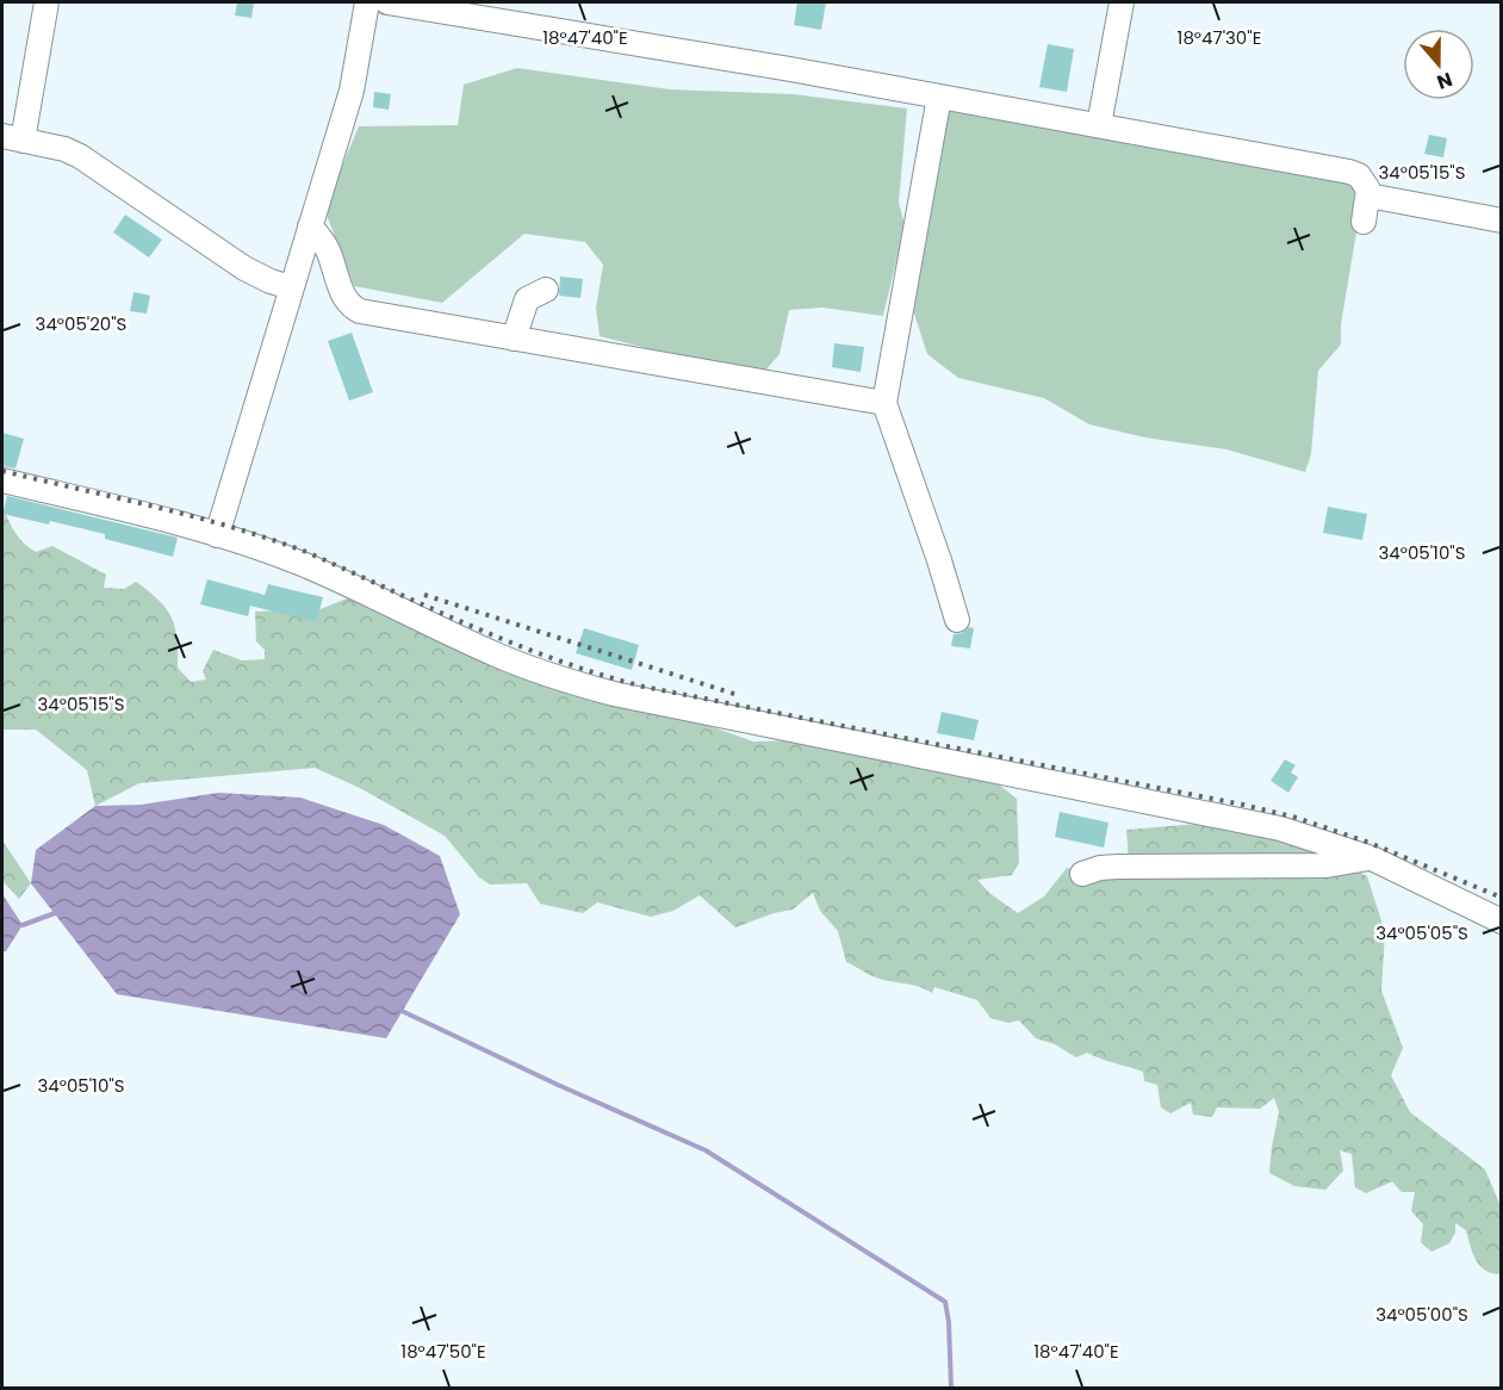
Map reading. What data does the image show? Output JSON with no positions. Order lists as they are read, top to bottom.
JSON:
{
  "north": "bottom",
  "coordinates": [
    "18°47'40\"E",
    "18°47'30\"E",
    "34°05'15\"S",
    "34°05'20\"S",
    "34°05'10\"S",
    "34°05'05\"S",
    "34°05'00\"S",
    "18°47'50\"E"
  ]
}
